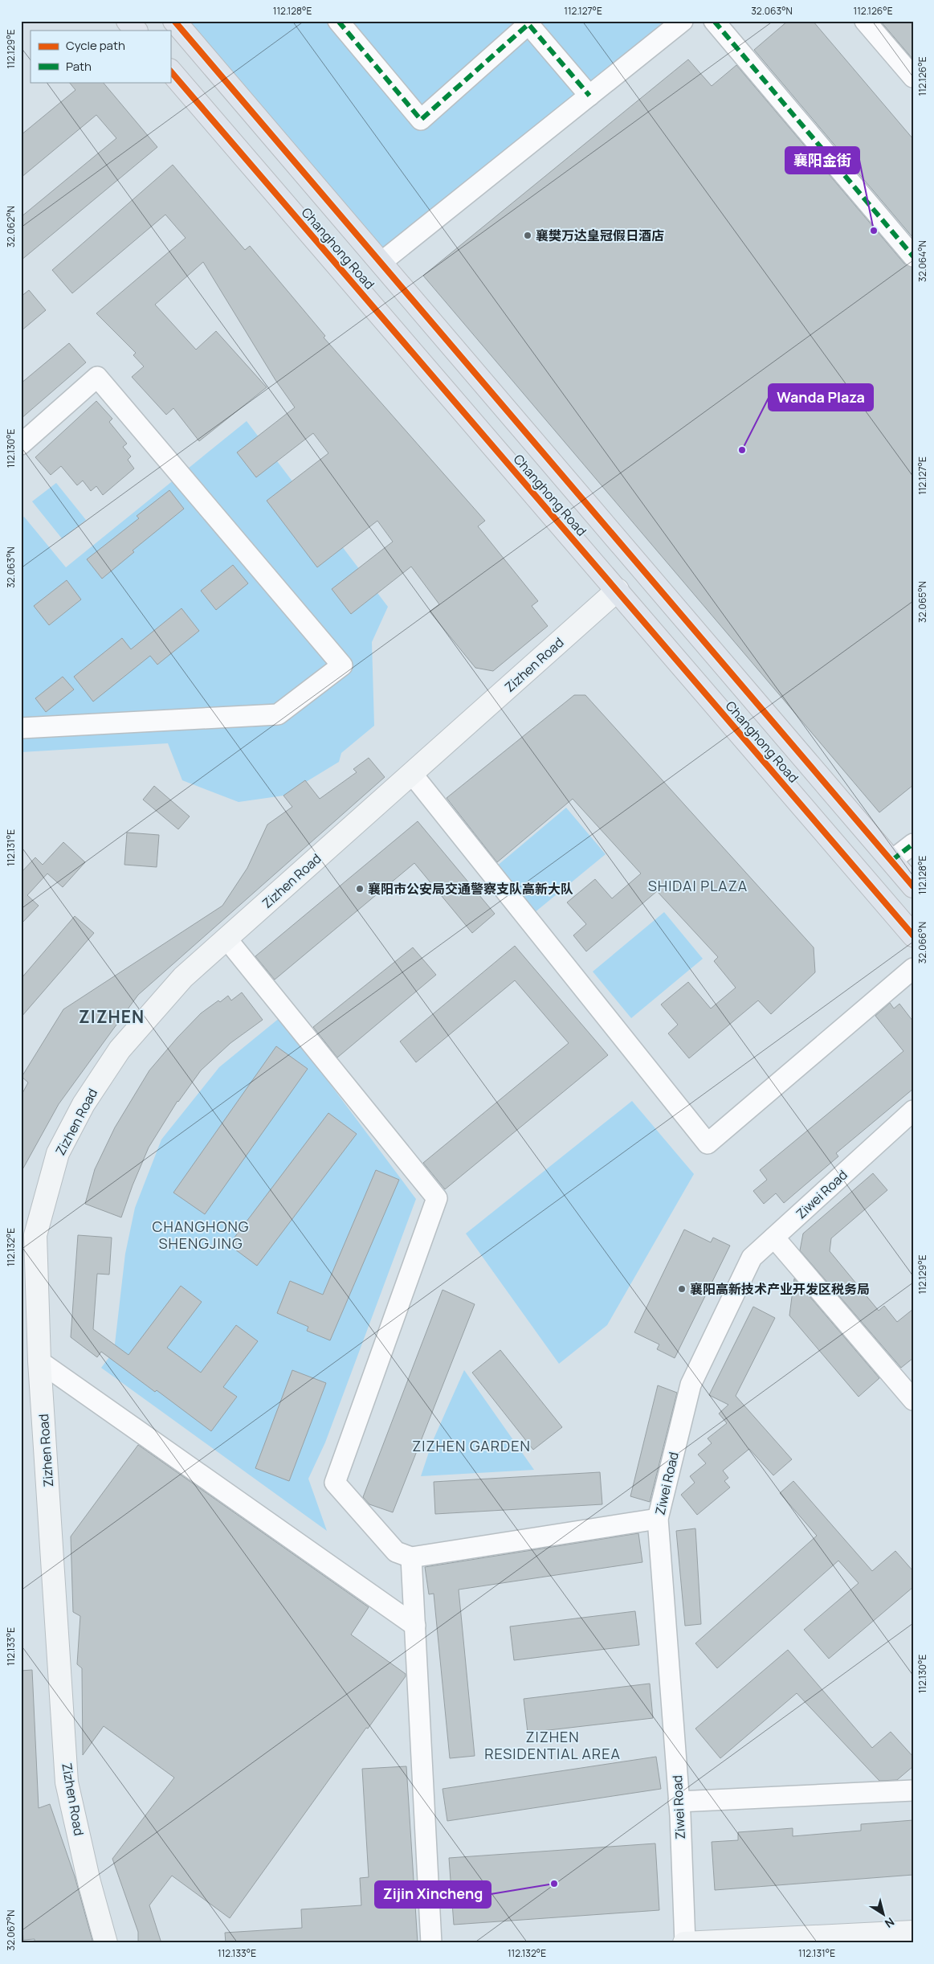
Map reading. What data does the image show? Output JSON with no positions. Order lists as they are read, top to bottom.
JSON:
{
  "streets": {
    "highway": ["Changhong Road"],
    "street": ["Zizhen Road", "Ziwei Road"]
  },
  "crossings": [
    ["Changhong Road", "Zizhen Road"]
  ],
  "districts": [
    "SHIDAI PLAZA",
    "ZIZHEN",
    "CHANGHONG SHENGJING",
    "ZIZHEN GARDEN",
    "ZIZHEN RESIDENTIAL AREA"
  ],
  "places": [
    "襄阳金街",
    "襄樊万达皇冠假日酒店",
    "Wanda Plaza",
    "襄阳市公安局交通警察支队高新大队",
    "襄阳高新技术产业开发区税务局",
    "Zijin Xincheng"
  ],
  "legend": ["Cycle path", "Path"],
  "north": "bottom right",
  "coordinates": [
    "112.128°E",
    "112.127°E",
    "32.063°N",
    "112.126°E",
    "112.129°E",
    "32.062°N",
    "32.064°N",
    "112.130°E",
    "32.065°N",
    "112.131°E",
    "32.066°N",
    "112.132°E",
    "112.133°E",
    "32.067°N"
  ]
}
